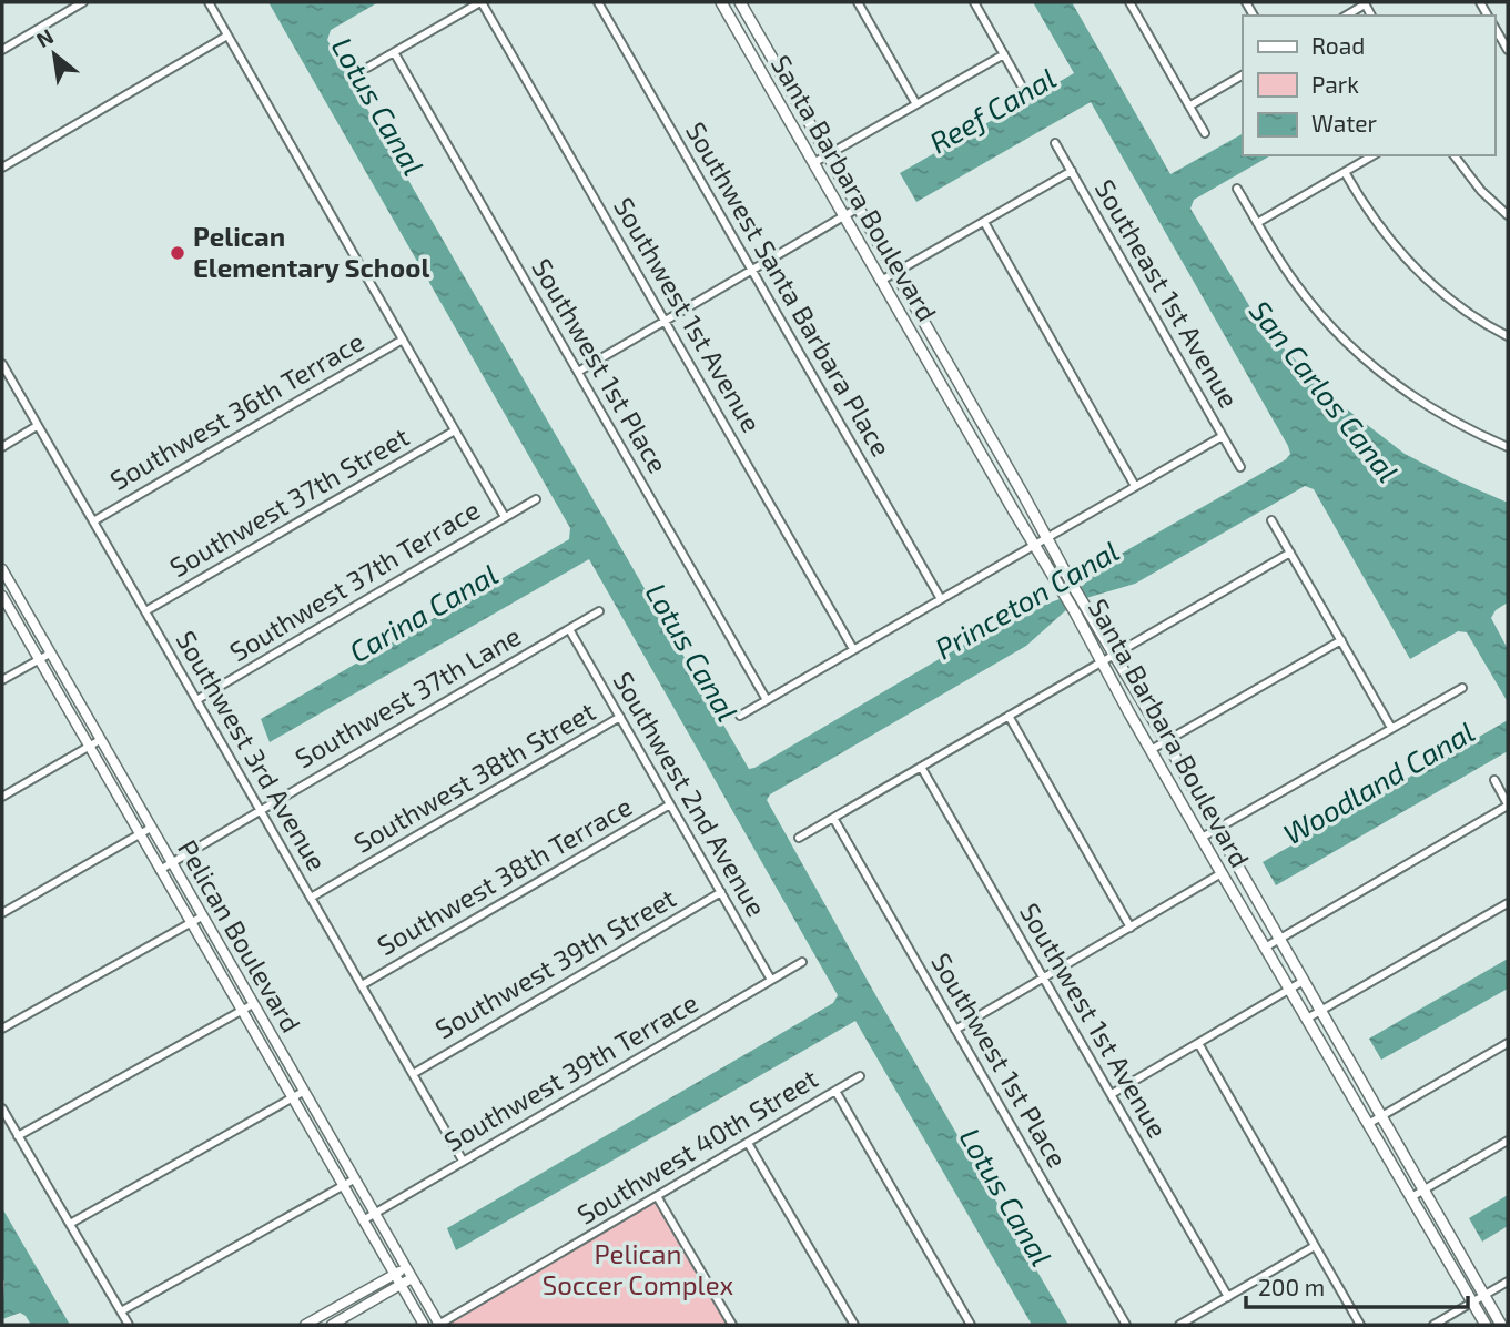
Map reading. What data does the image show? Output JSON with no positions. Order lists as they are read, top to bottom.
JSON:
{
  "streets": {
    "main road": ["Santa Barbara Boulevard"],
    "street": [
      "Southwest Santa Barbara Place",
      "Southeast 1st Avenue",
      "Southwest 1st Avenue",
      "Southwest 1st Place",
      "Southwest 36th Terrace",
      "Southwest 37th Street",
      "Southwest 37th Terrace",
      "Southwest 37th Lane",
      "Southwest 3rd Avenue",
      "Southwest 38th Street",
      "Southwest 2nd Avenue",
      "Southwest 38th Terrace",
      "Pelican Boulevard",
      "Southwest 39th Street",
      "Southwest 39th Terrace",
      "Southwest 40th Street"
    ]
  },
  "crossings": [
    ["Southwest 36th Terrace", "Southwest 3rd Avenue"],
    ["Southwest 37th Street", "Southwest 3rd Avenue"],
    ["Southwest 37th Terrace", "Southwest 3rd Avenue"],
    ["Southwest 37th Lane", "Southwest 3rd Avenue"],
    ["Southwest 37th Lane", "Southwest 2nd Avenue"],
    ["Southwest 37th Lane", "Pelican Boulevard"],
    ["Southwest 3rd Avenue", "Southwest 38th Street"],
    ["Southwest 3rd Avenue", "Southwest 38th Terrace"],
    ["Southwest 3rd Avenue", "Southwest 39th Street"],
    ["Southwest 3rd Avenue", "Southwest 39th Terrace"],
    ["Southwest 38th Street", "Southwest 2nd Avenue"],
    ["Southwest 2nd Avenue", "Southwest 38th Terrace"],
    ["Southwest 2nd Avenue", "Southwest 39th Street"],
    ["Southwest 2nd Avenue", "Southwest 39th Terrace"],
    ["Pelican Boulevard", "Southwest 39th Terrace"],
    ["Pelican Boulevard", "Southwest 40th Street"]
  ],
  "water": [
    "Lotus Canal",
    "Reef Canal",
    "San Carlos Canal",
    "Princeton Canal",
    "Carina Canal",
    "Woodland Canal"
  ],
  "parks": ["Pelican Soccer Complex"],
  "places": ["Pelican Elementary School"],
  "legend": ["Road", "Park", "Water"],
  "scale_bar": "200 m",
  "north": "top left"
}
